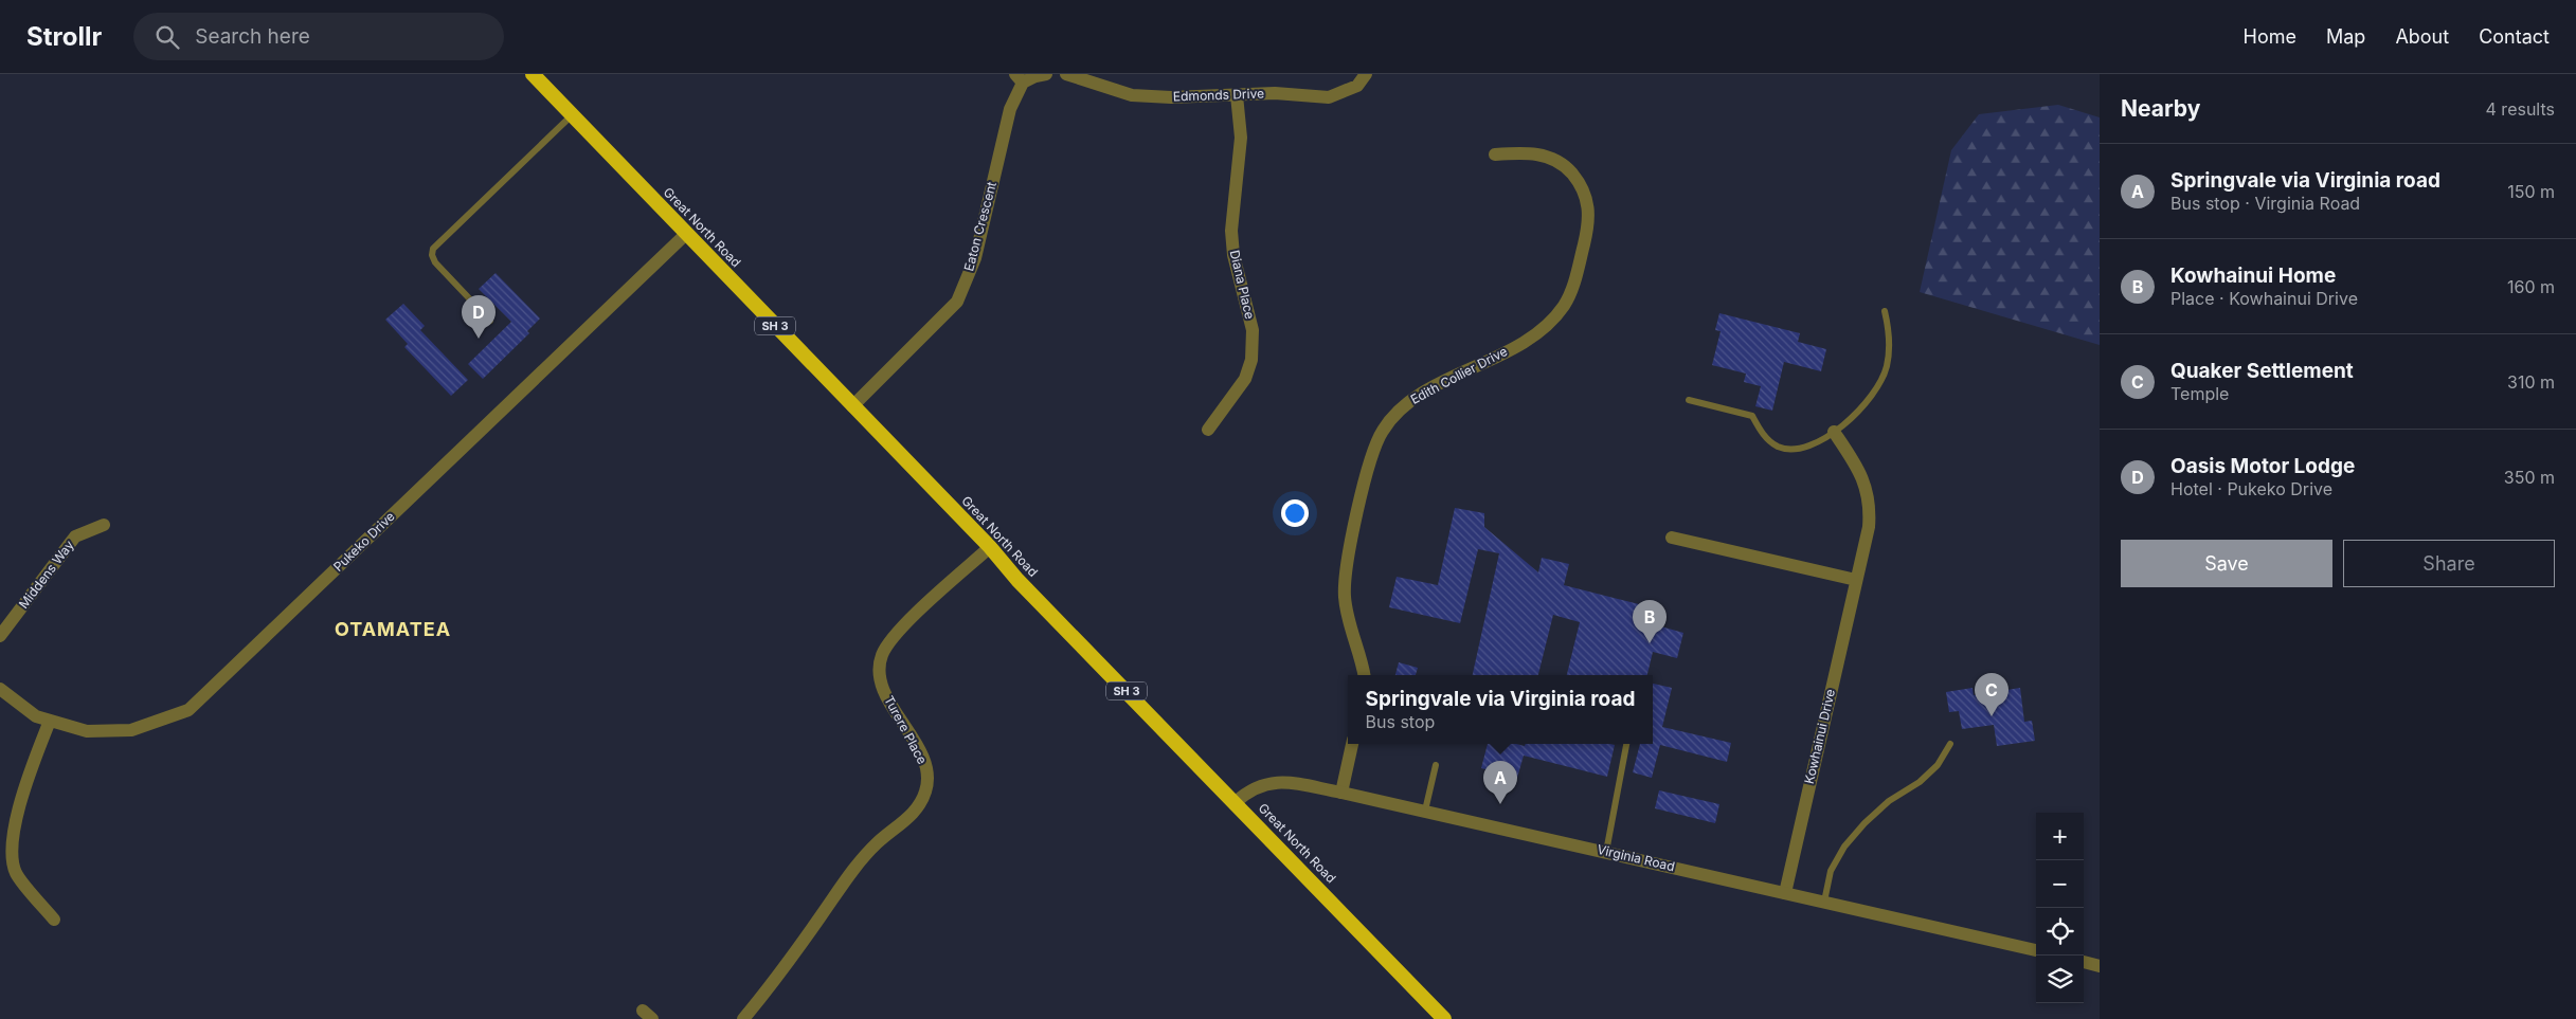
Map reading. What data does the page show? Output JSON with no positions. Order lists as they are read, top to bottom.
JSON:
{
  "streets": {
    "highway": ["Great North Road", "SH 3"],
    "street": [
      "Edmonds Drive",
      "Eaton Crescent",
      "Diana Place",
      "Edith Collier Drive",
      "Pukeko Drive",
      "Middens Way",
      "Turere Place",
      "Kowhainui Drive",
      "Virginia Road"
    ]
  },
  "crossings": [
    ["Edmonds Drive", "Diana Place"],
    ["Eaton Crescent", "Great North Road"],
    ["Great North Road", "Pukeko Drive"],
    ["Great North Road", "Turere Place"],
    ["Great North Road", "Virginia Road"],
    ["Kowhainui Drive", "Virginia Road"]
  ],
  "districts": ["OTAMATEA"],
  "page": {
    "header": "Strollr",
    "search": "Search here",
    "nav": [
      "Home",
      "Map",
      "About",
      "Contact"
    ],
    "heading": ["Nearby", "4 results"],
    "list": [
      {
        "mark": "A",
        "name": "Springvale via Virginia road",
        "note": "Bus stop · Virginia Road",
        "value": "150 m"
      },
      {
        "mark": "B",
        "name": "Kowhainui Home",
        "note": "Place · Kowhainui Drive",
        "value": "160 m"
      },
      {
        "mark": "C",
        "name": "Quaker Settlement",
        "note": "Temple",
        "value": "310 m"
      },
      {
        "mark": "D",
        "name": "Oasis Motor Lodge",
        "note": "Hotel · Pukeko Drive",
        "value": "350 m"
      }
    ],
    "pins": [
      "D",
      "B",
      "C",
      "A"
    ],
    "buttons": ["Save", "Share"],
    "popup": ["Springvale via Virginia road", "Bus stop"],
    "map_buttons": ["+", "−"]
  }
}
